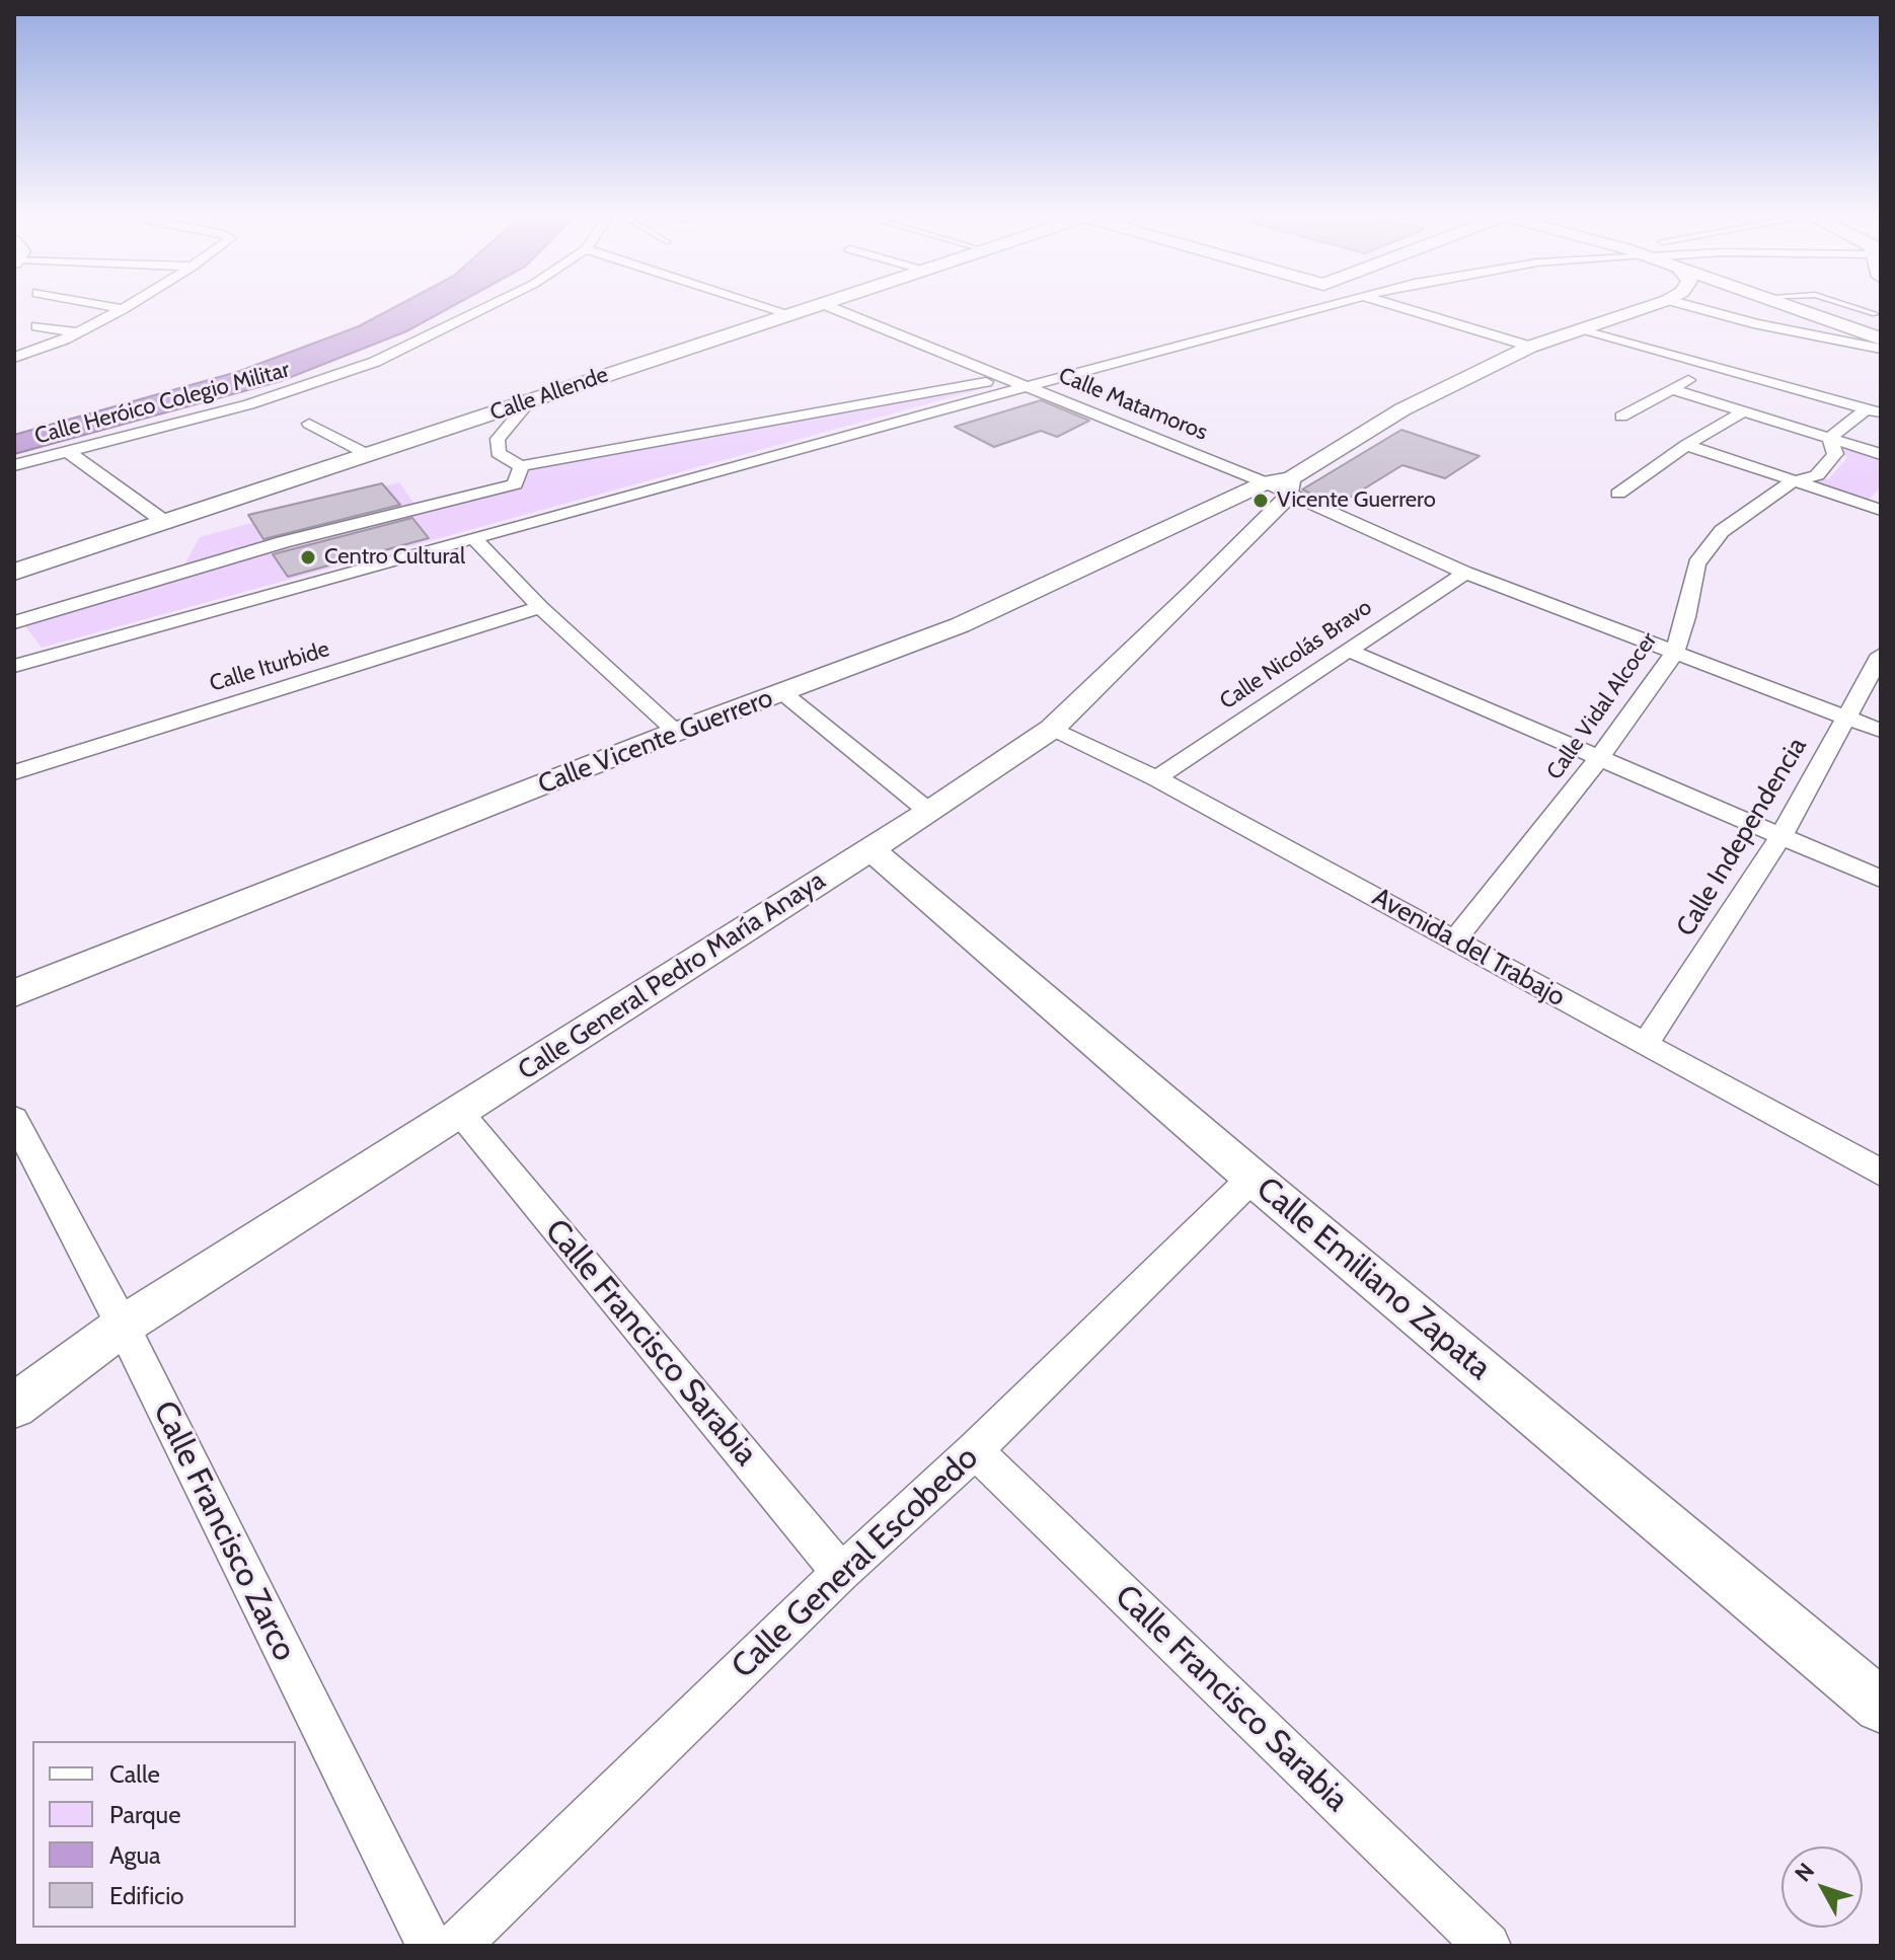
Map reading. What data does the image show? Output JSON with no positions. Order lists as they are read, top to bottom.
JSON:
{
  "streets": {
    "main road": ["Calle Allende"],
    "street": [
      "Calle Heróico Colegio Militar",
      "Calle Matamoros",
      "Calle Nicolás Bravo",
      "Calle Iturbide",
      "Calle Vidal Alcocer",
      "Calle Vicente Guerrero",
      "Calle Independencia",
      "Avenida del Trabajo",
      "Calle General Pedro María Anaya",
      "Calle Emiliano Zapata",
      "Calle Francisco Sarabia",
      "Calle Francisco Zarco",
      "Calle General Escobedo"
    ]
  },
  "crossings": [
    ["Calle Matamoros", "Calle Nicolás Bravo"],
    ["Calle Matamoros", "Calle Vidal Alcocer"],
    ["Calle Matamoros", "Calle Vicente Guerrero"],
    ["Calle Matamoros", "Calle Independencia"],
    ["Calle Matamoros", "Calle General Pedro María Anaya"],
    ["Calle Nicolás Bravo", "Avenida del Trabajo"],
    ["Calle Vidal Alcocer", "Avenida del Trabajo"],
    ["Calle Vicente Guerrero", "Calle General Pedro María Anaya"],
    ["Calle Independencia", "Avenida del Trabajo"],
    ["Avenida del Trabajo", "Calle General Pedro María Anaya"],
    ["Calle General Pedro María Anaya", "Calle Emiliano Zapata"],
    ["Calle General Pedro María Anaya", "Calle Francisco Sarabia"],
    ["Calle General Pedro María Anaya", "Calle Francisco Zarco"],
    ["Calle Emiliano Zapata", "Calle General Escobedo"],
    ["Calle Francisco Sarabia", "Calle General Escobedo"]
  ],
  "places": ["Vicente Guerrero", "Centro Cultural"],
  "legend": [
    "Calle",
    "Parque",
    "Agua",
    "Edificio"
  ],
  "north": "top left"
}
